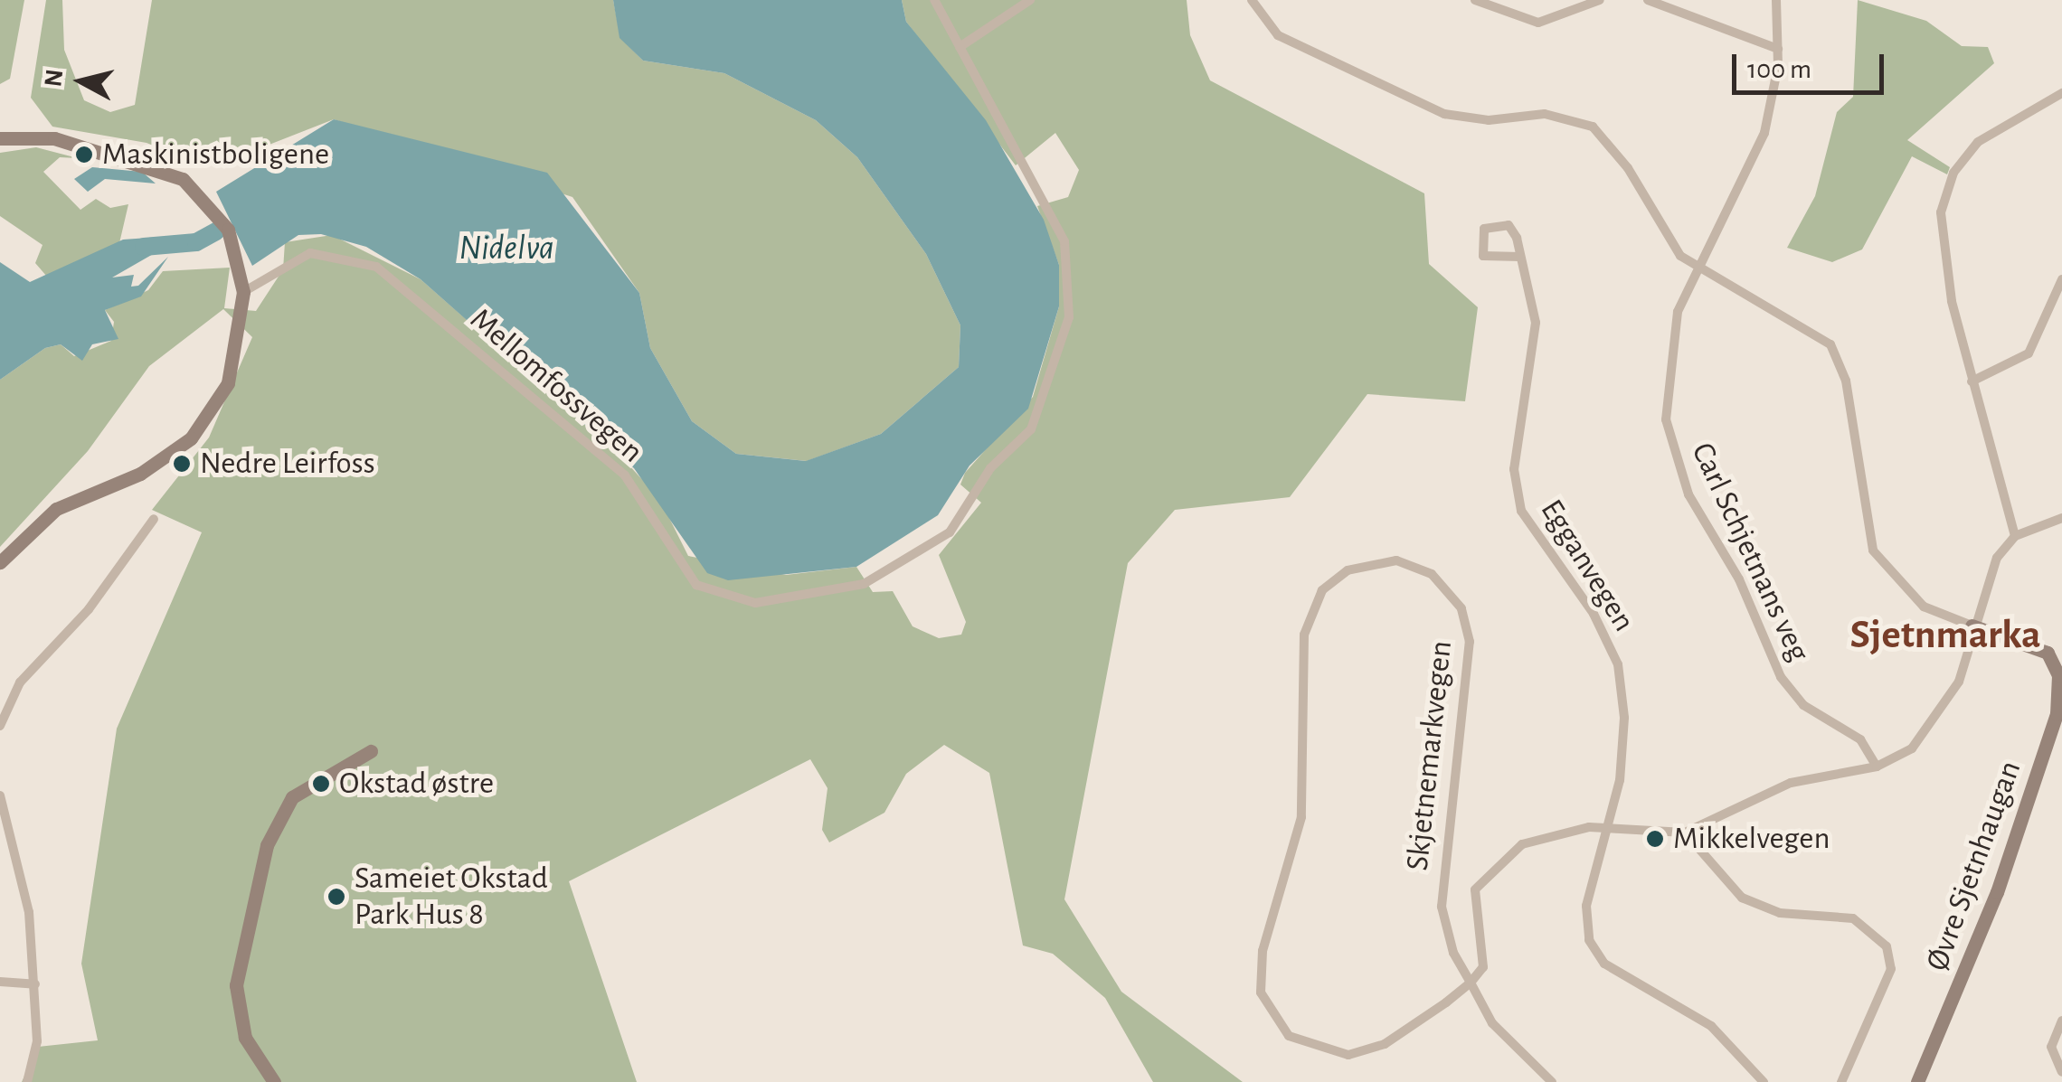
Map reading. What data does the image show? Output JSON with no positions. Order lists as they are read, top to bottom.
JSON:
{
  "streets": {
    "street": [
      "Mellomfossvegen",
      "Carl Schjetnans veg",
      "Egganvegen",
      "Skjetnemarkvegen",
      "Øvre Sjetnhaugan"
    ]
  },
  "districts": ["Sjetnmarka"],
  "water": ["Nidelva"],
  "places": [
    "Maskinistboligene",
    "Nedre Leirfoss",
    "Okstad østre",
    "Mikkelvegen",
    "Sameiet Okstad Park Hus 8"
  ],
  "scale_bar": "100 m",
  "north": "left"
}
